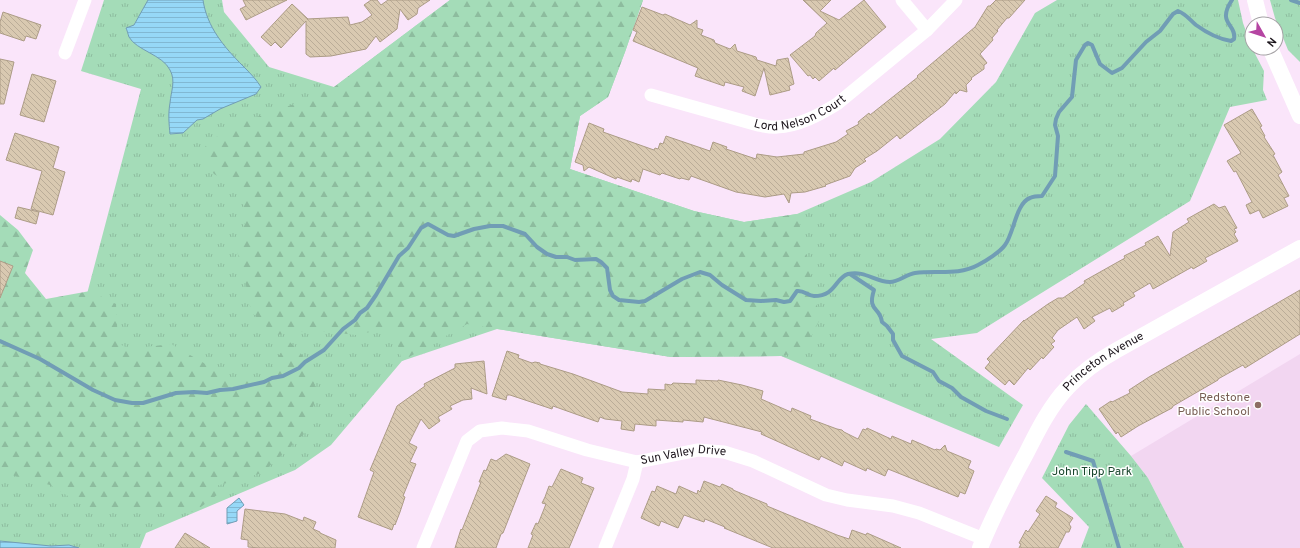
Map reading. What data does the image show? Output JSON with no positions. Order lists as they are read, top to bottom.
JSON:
{
  "streets": {
    "street": ["Lord Nelson Court", "Princeton Avenue", "Sun Valley Drive"]
  },
  "crossings": [
    ["Princeton Avenue", "Sun Valley Drive"]
  ],
  "parks": ["John Tipp Park"],
  "places": ["Redstone Public School"],
  "north": "bottom right"
}
